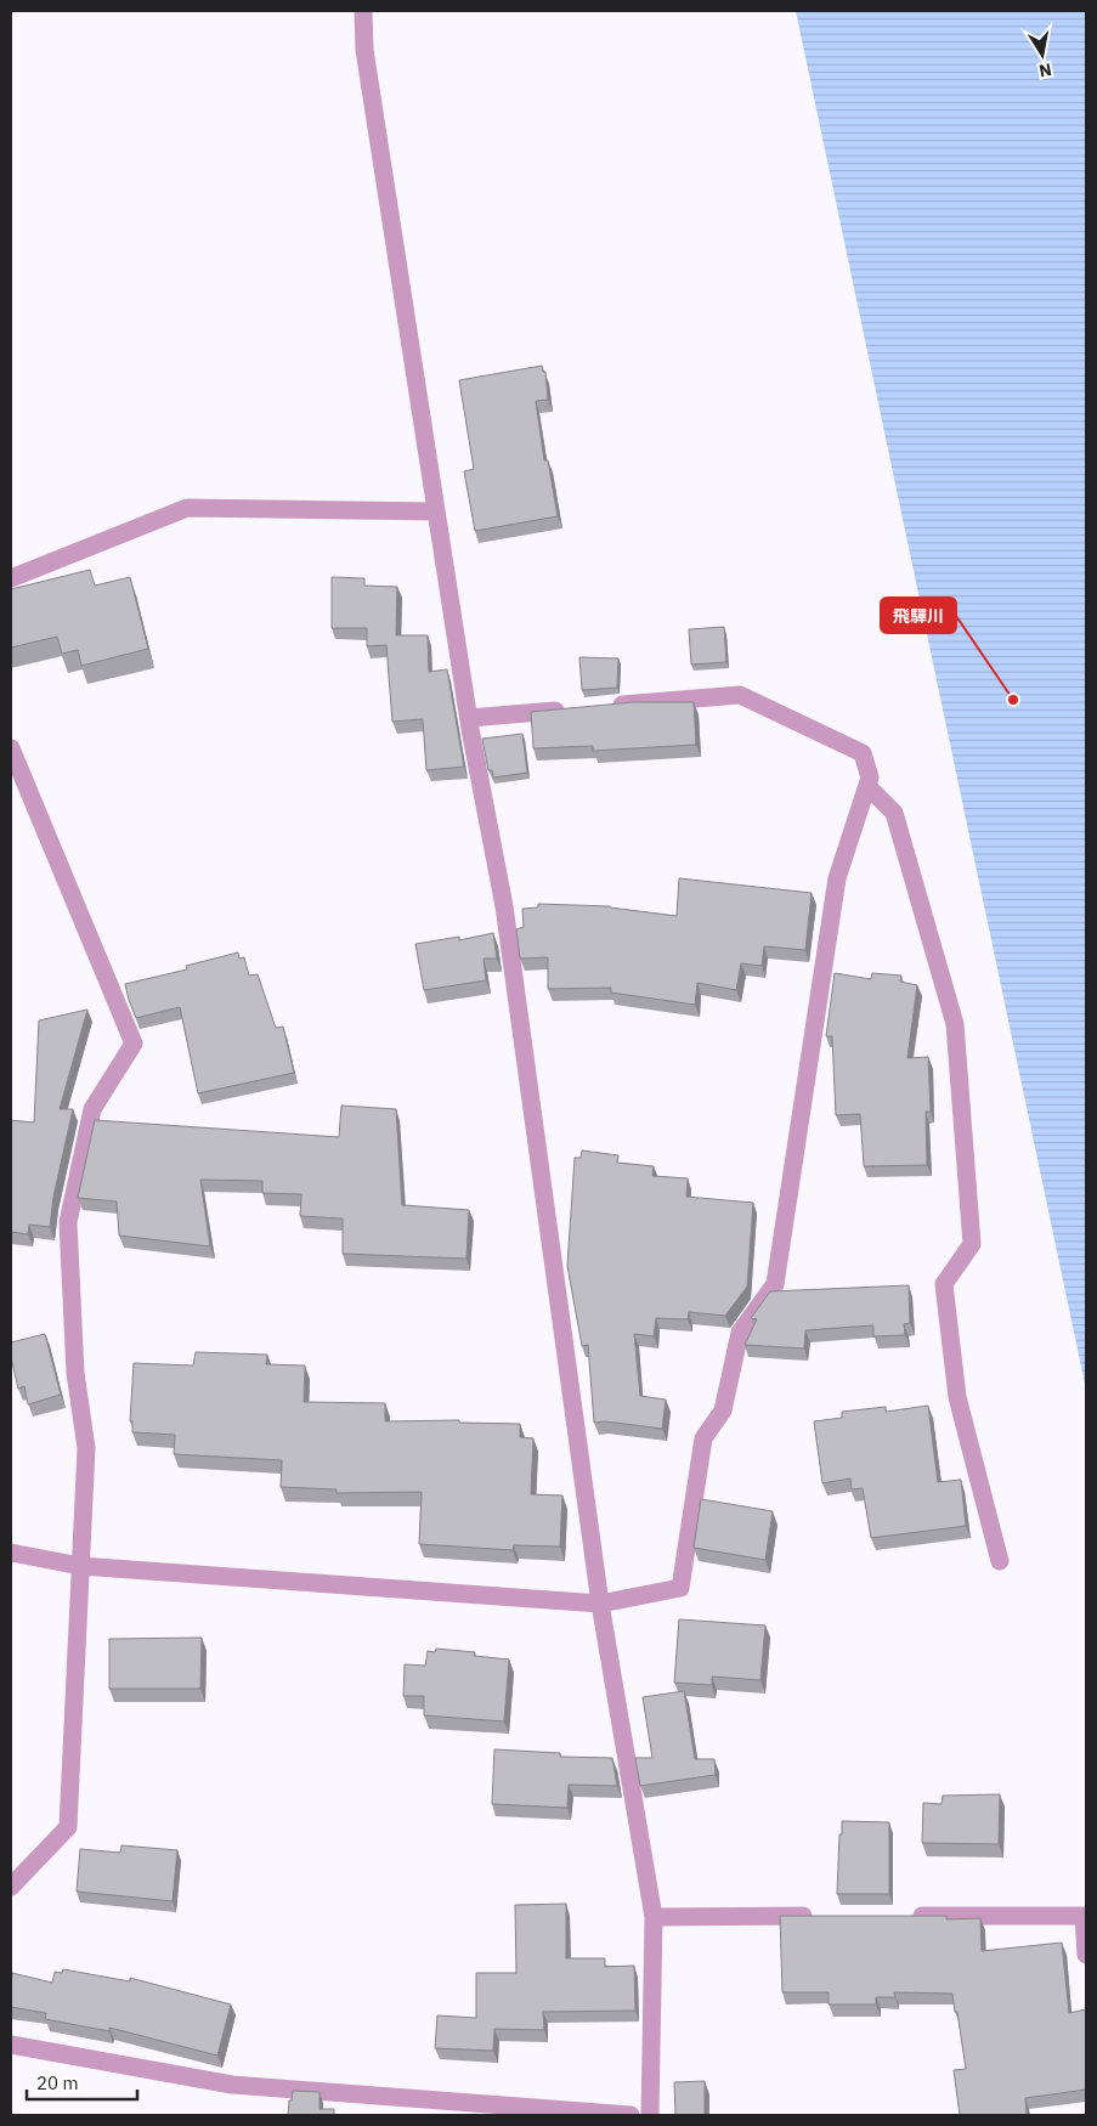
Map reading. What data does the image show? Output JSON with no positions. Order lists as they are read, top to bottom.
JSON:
{
  "places": ["飛驒川"],
  "scale_bar": "20 m",
  "north": "bottom"
}
